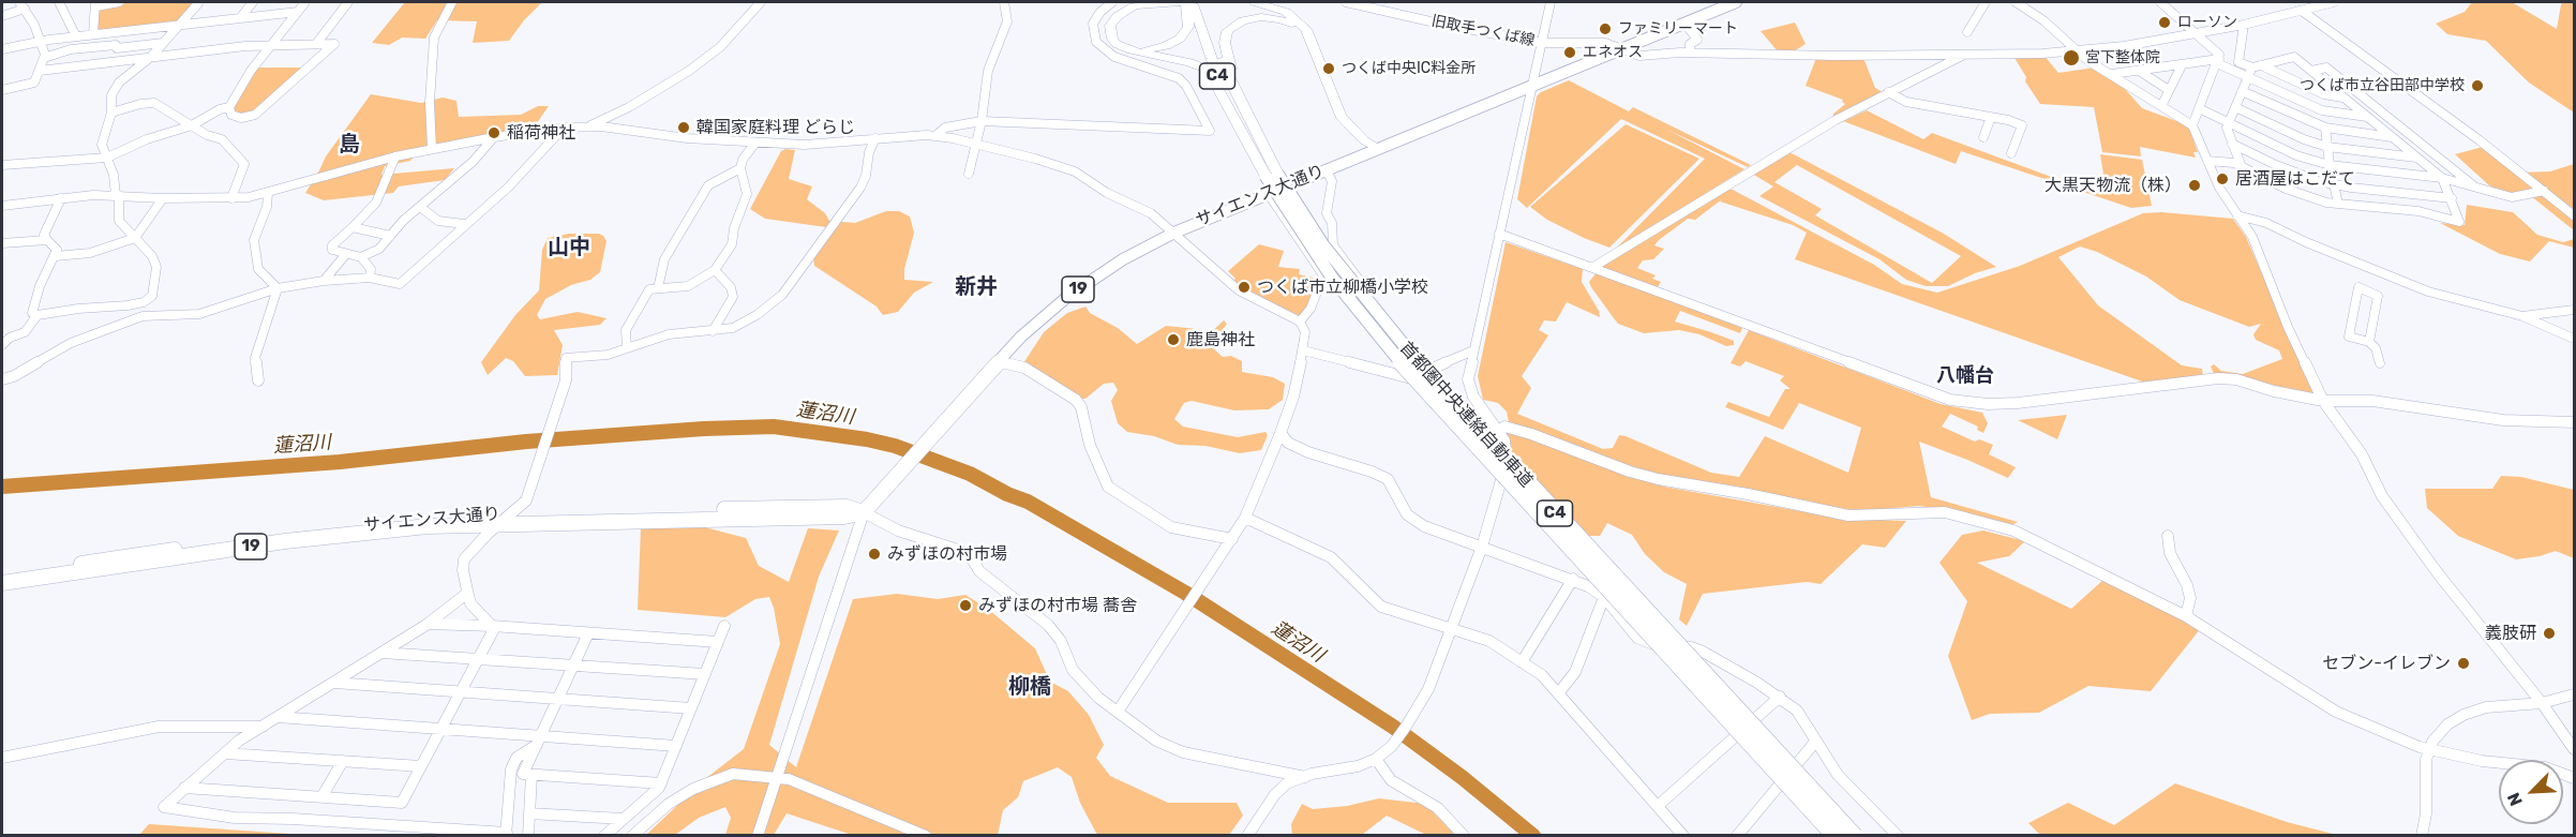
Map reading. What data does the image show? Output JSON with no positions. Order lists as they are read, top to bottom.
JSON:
{
  "streets": {
    "highway": ["C4", "首都圏中央連絡自動車道"],
    "main road": ["サイエンス大通り", "19"],
    "street": ["旧取手つくば線"]
  },
  "crossings": [
    ["旧取手つくば線", "サイエンス大通り"]
  ],
  "districts": [
    "島",
    "山中",
    "新井",
    "八幡台",
    "柳橋"
  ],
  "water": ["蓮沼川"],
  "places": [
    "ローソン",
    "ファミリーマート",
    "エネオス",
    "宮下整体院",
    "つくば中央IC料金所",
    "つくば市立谷田部中学校",
    "韓国家庭料理 どらじ",
    "稲荷神社",
    "居酒屋はこだて",
    "大黒天物流（株）",
    "つくば市立柳橋小学校",
    "鹿島神社",
    "みずほの村市場",
    "みずほの村市場 蕎舎",
    "義肢研",
    "セブン-イレブン"
  ],
  "north": "bottom left"
}
